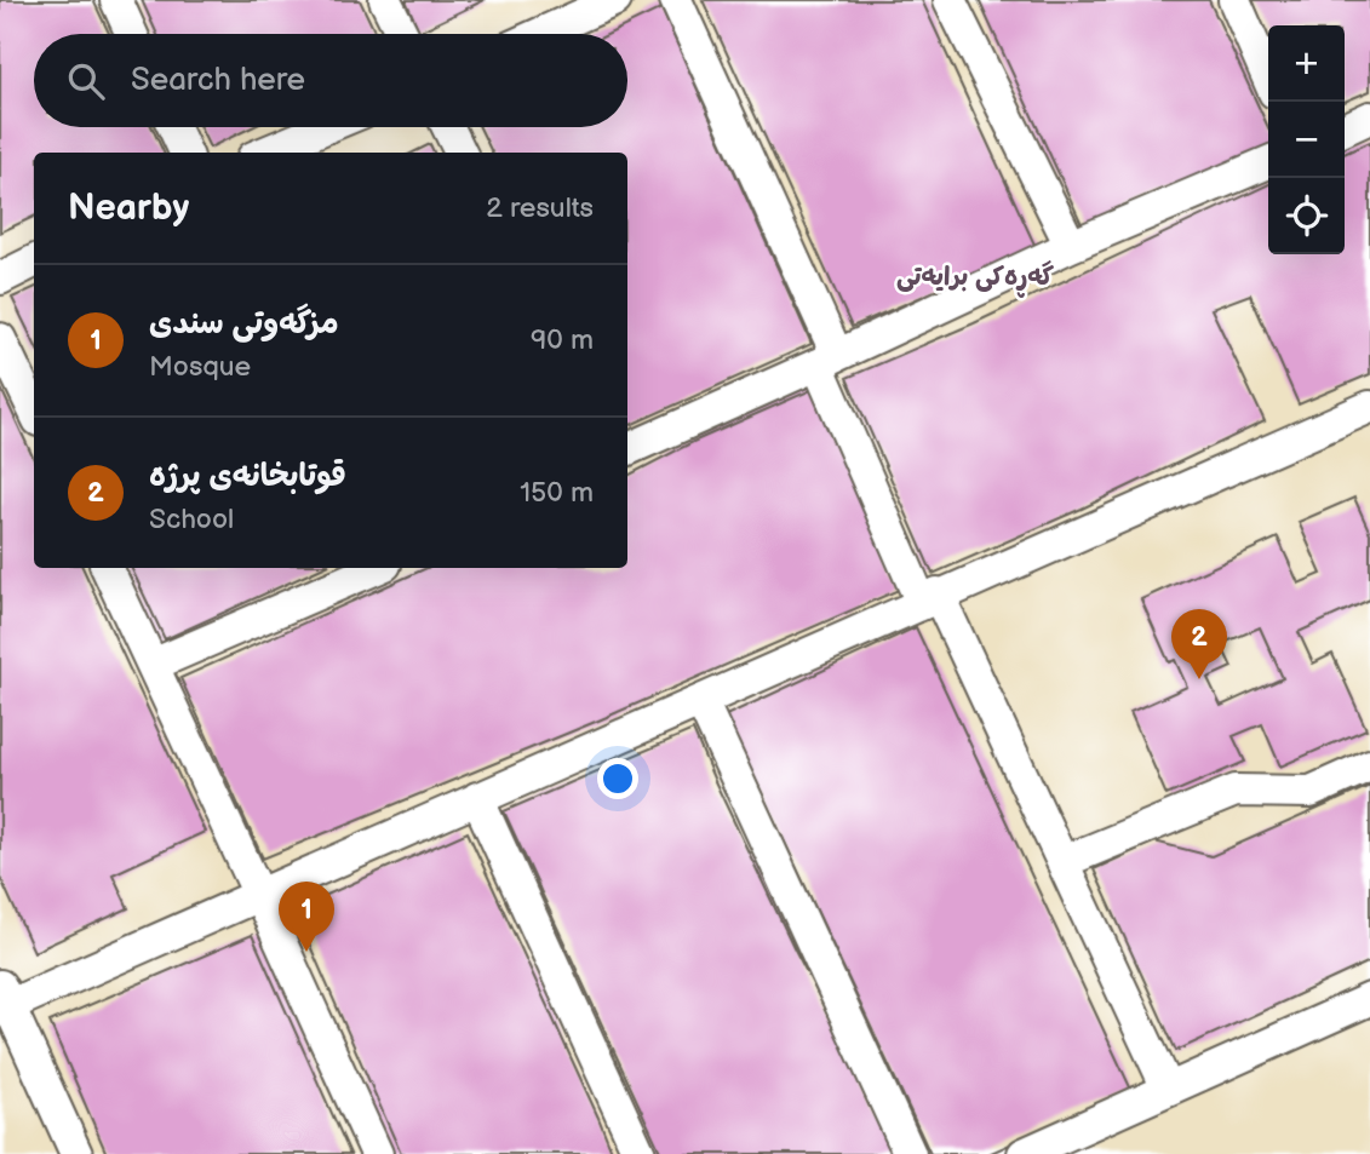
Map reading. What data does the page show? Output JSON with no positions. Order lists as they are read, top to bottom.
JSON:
{
  "districts": ["گەڕەکی برایەتی"],
  "page": {
    "map_buttons": ["+", "−"],
    "search": "Search here",
    "heading": ["Nearby", "2 results"],
    "list": [
      {
        "mark": "1",
        "name": "مزگەوتی سندی",
        "note": "Mosque",
        "value": "90 m"
      },
      {
        "mark": "2",
        "name": "قوتابخانەی پرژە",
        "note": "School",
        "value": "150 m"
      }
    ],
    "pins": ["2", "1"]
  }
}
